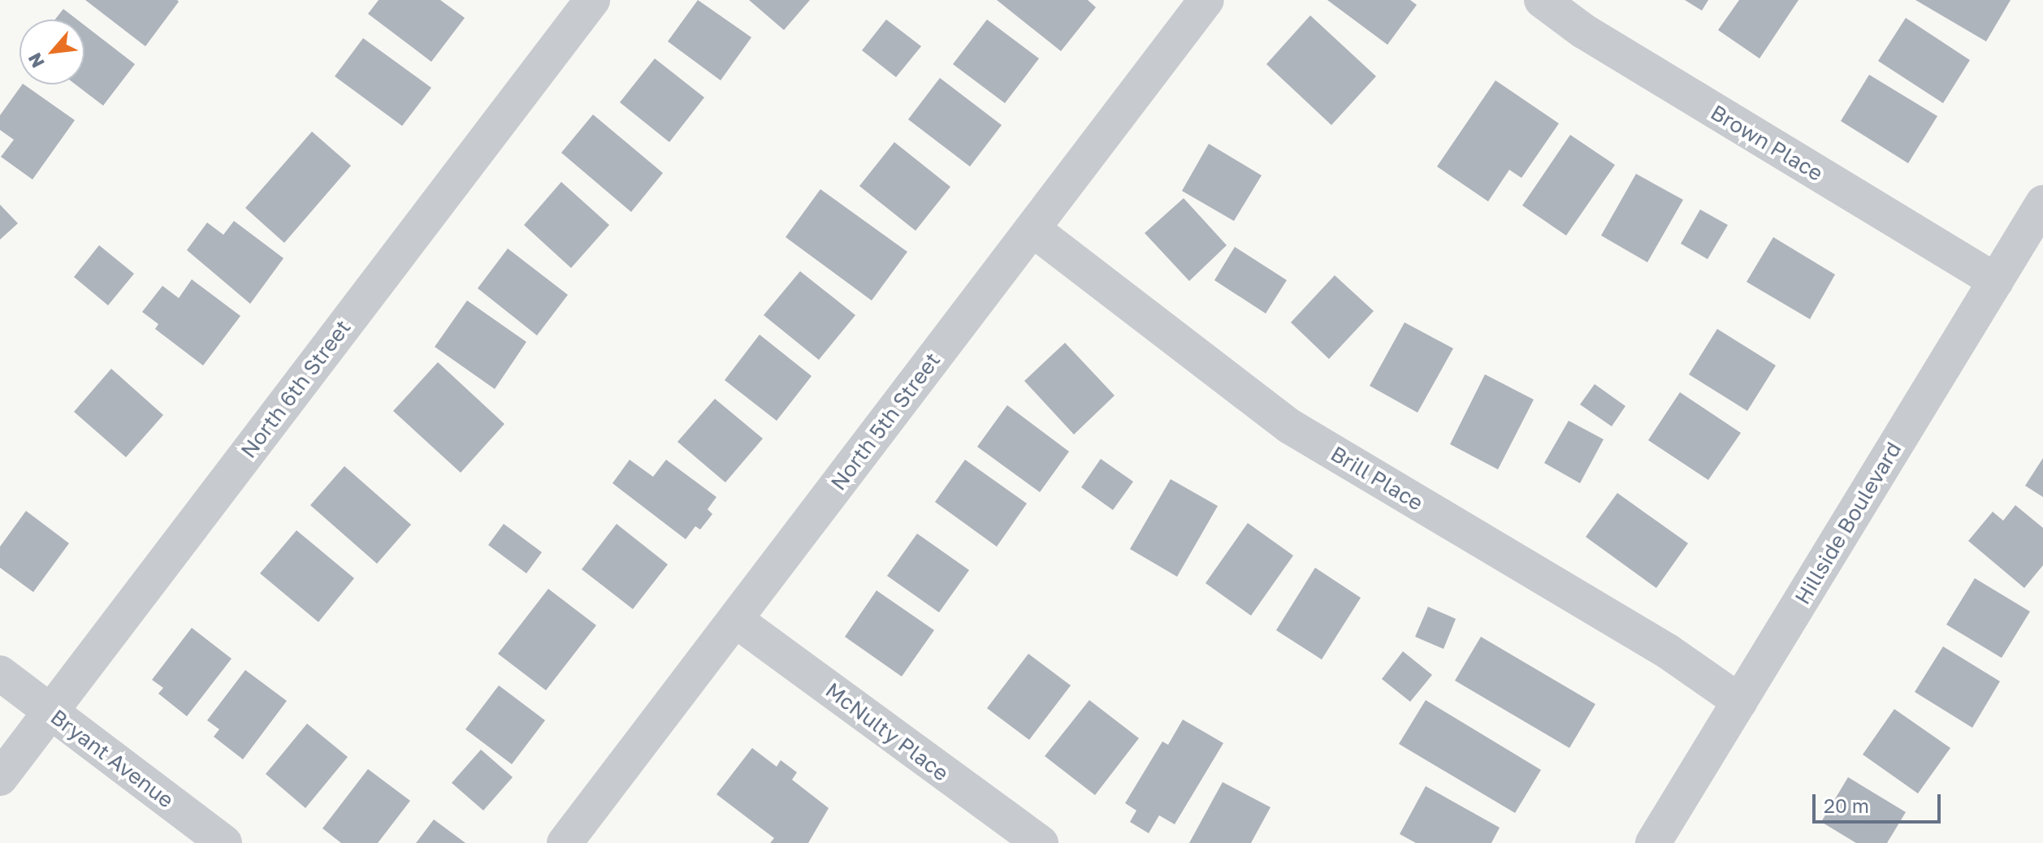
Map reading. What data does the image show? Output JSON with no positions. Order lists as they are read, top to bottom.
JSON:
{
  "streets": {
    "street": [
      "Brown Place",
      "North 6th Street",
      "North 5th Street",
      "Brill Place",
      "Hillside Boulevard",
      "McNulty Place",
      "Bryant Avenue"
    ]
  },
  "crossings": [
    ["Brown Place", "Hillside Boulevard"],
    ["North 6th Street", "Bryant Avenue"],
    ["North 5th Street", "Brill Place"],
    ["North 5th Street", "McNulty Place"],
    ["Brill Place", "Hillside Boulevard"]
  ],
  "scale_bar": "20 m",
  "north": "bottom left"
}
